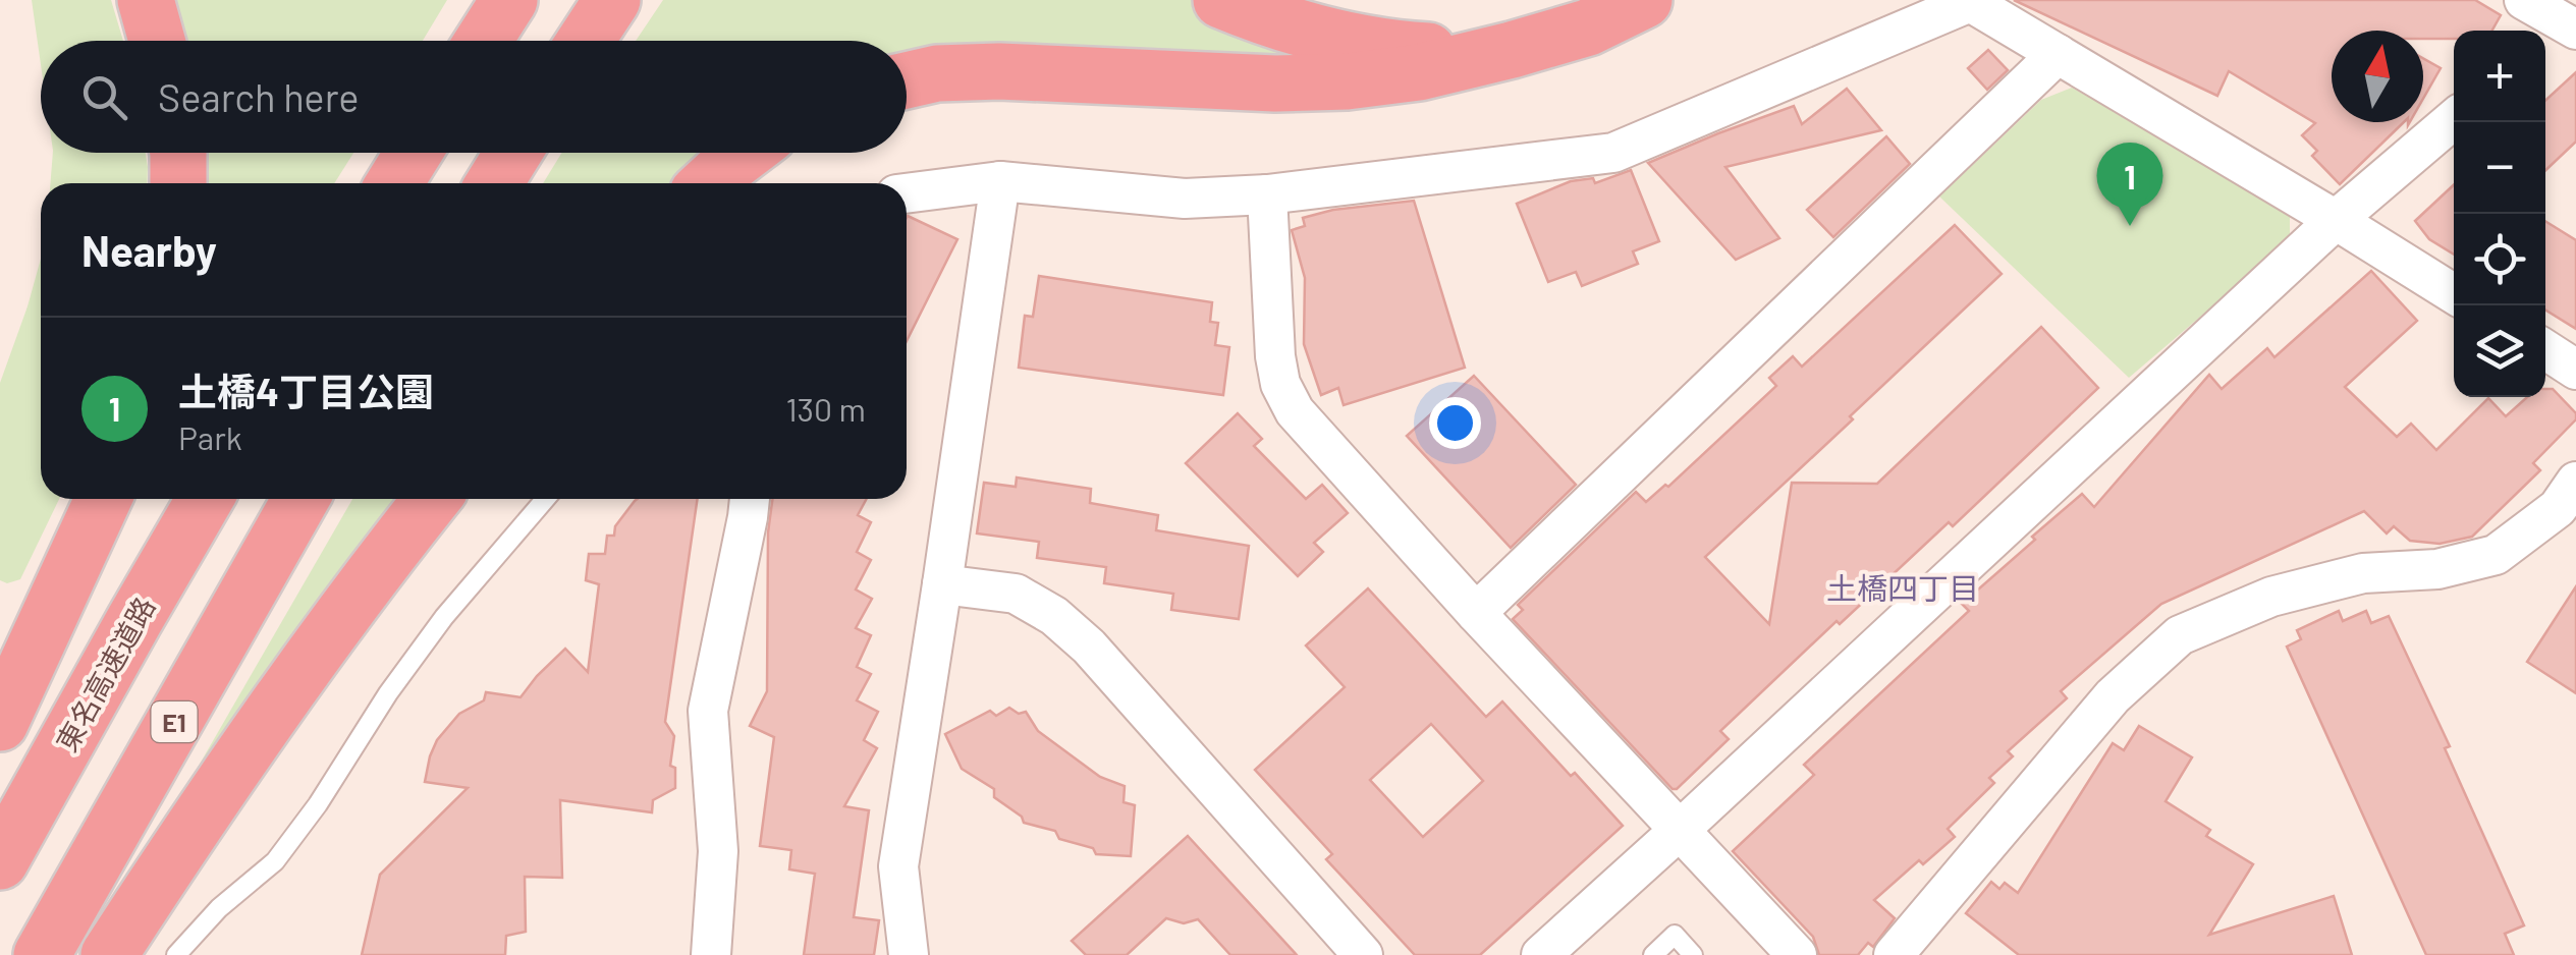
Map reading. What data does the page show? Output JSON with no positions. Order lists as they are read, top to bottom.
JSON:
{
  "streets": {
    "highway": ["東名高速道路", "E1"]
  },
  "districts": ["土橋四丁目"],
  "north": "top",
  "page": {
    "map_buttons": ["+", "−"],
    "search": "Search here",
    "pins": "1",
    "heading": "Nearby",
    "list": [
      {
        "mark": "1",
        "name": "土橋4丁目公園",
        "note": "Park",
        "value": "130 m"
      }
    ]
  }
}
